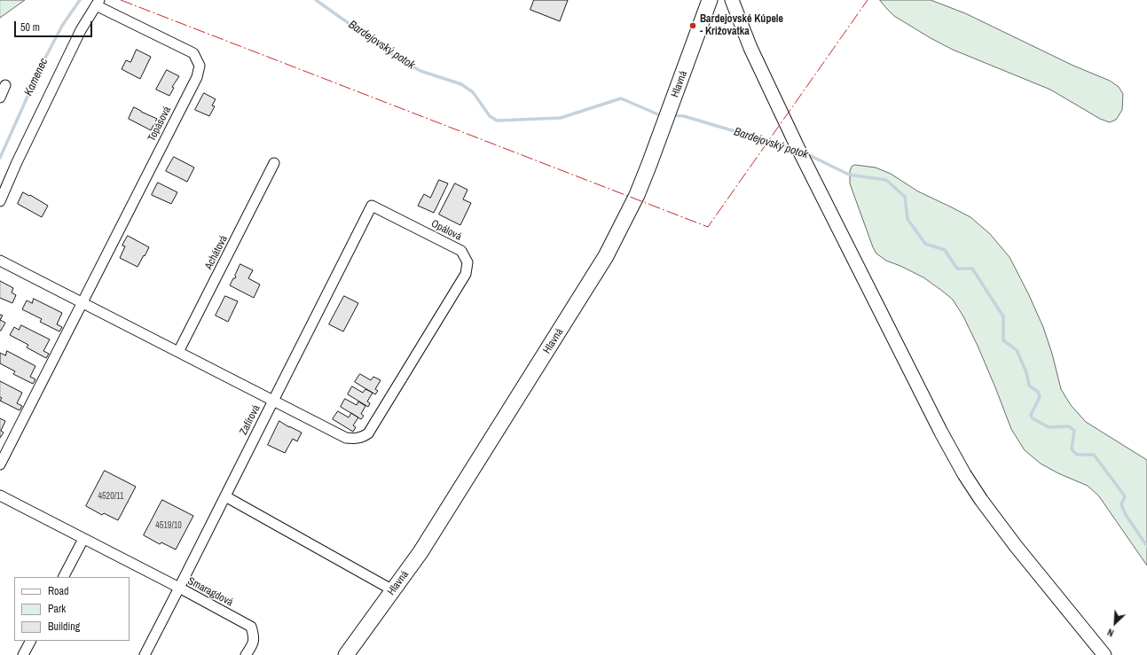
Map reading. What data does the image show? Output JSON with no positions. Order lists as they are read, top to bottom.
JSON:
{
  "streets": {
    "main road": ["Hlavná"],
    "street": [
      "Topásová",
      "Opálová",
      "Achátová",
      "Zafírová",
      "Smaragdová"
    ]
  },
  "crossings": [
    ["Topásová", "Zafírová"],
    ["Opálová", "Zafírová"],
    ["Achátová", "Zafírová"],
    ["Zafírová", "Smaragdová"]
  ],
  "water": ["Bardejovský potok", "Kamenec"],
  "places": ["Bardejovské Kúpele - Križovatka"],
  "house_numbers": ["4520/11", "4519/10"],
  "legend": ["Road", "Park", "Building"],
  "scale_bar": "50 m",
  "north": "bottom left"
}
